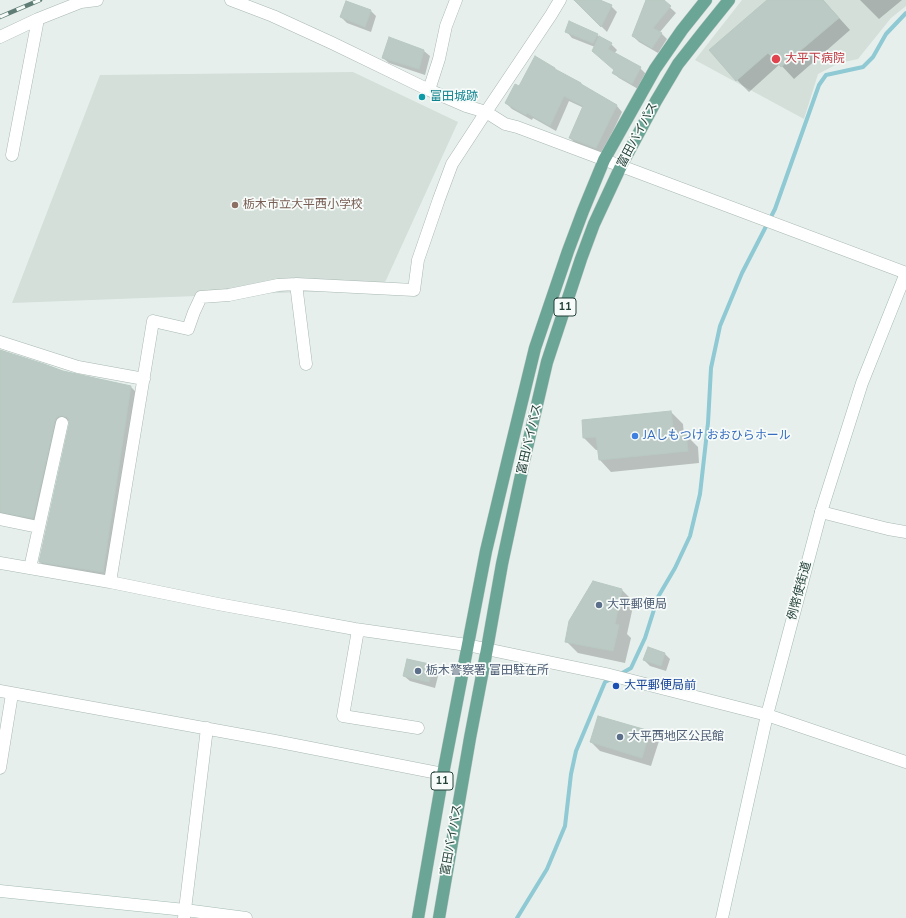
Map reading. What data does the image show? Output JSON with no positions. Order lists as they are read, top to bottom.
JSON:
{
  "streets": {
    "main road": ["富田バイパス", "11"],
    "street": ["例幣使街道"]
  },
  "places": [
    "大平下病院",
    "富田城跡",
    "栃木市立大平西小学校",
    "JAしもつけ おおひらホール",
    "大平郵便局",
    "栃木警察署 富田駐在所",
    "大平郵便局前",
    "大平西地区公民館"
  ]
}
